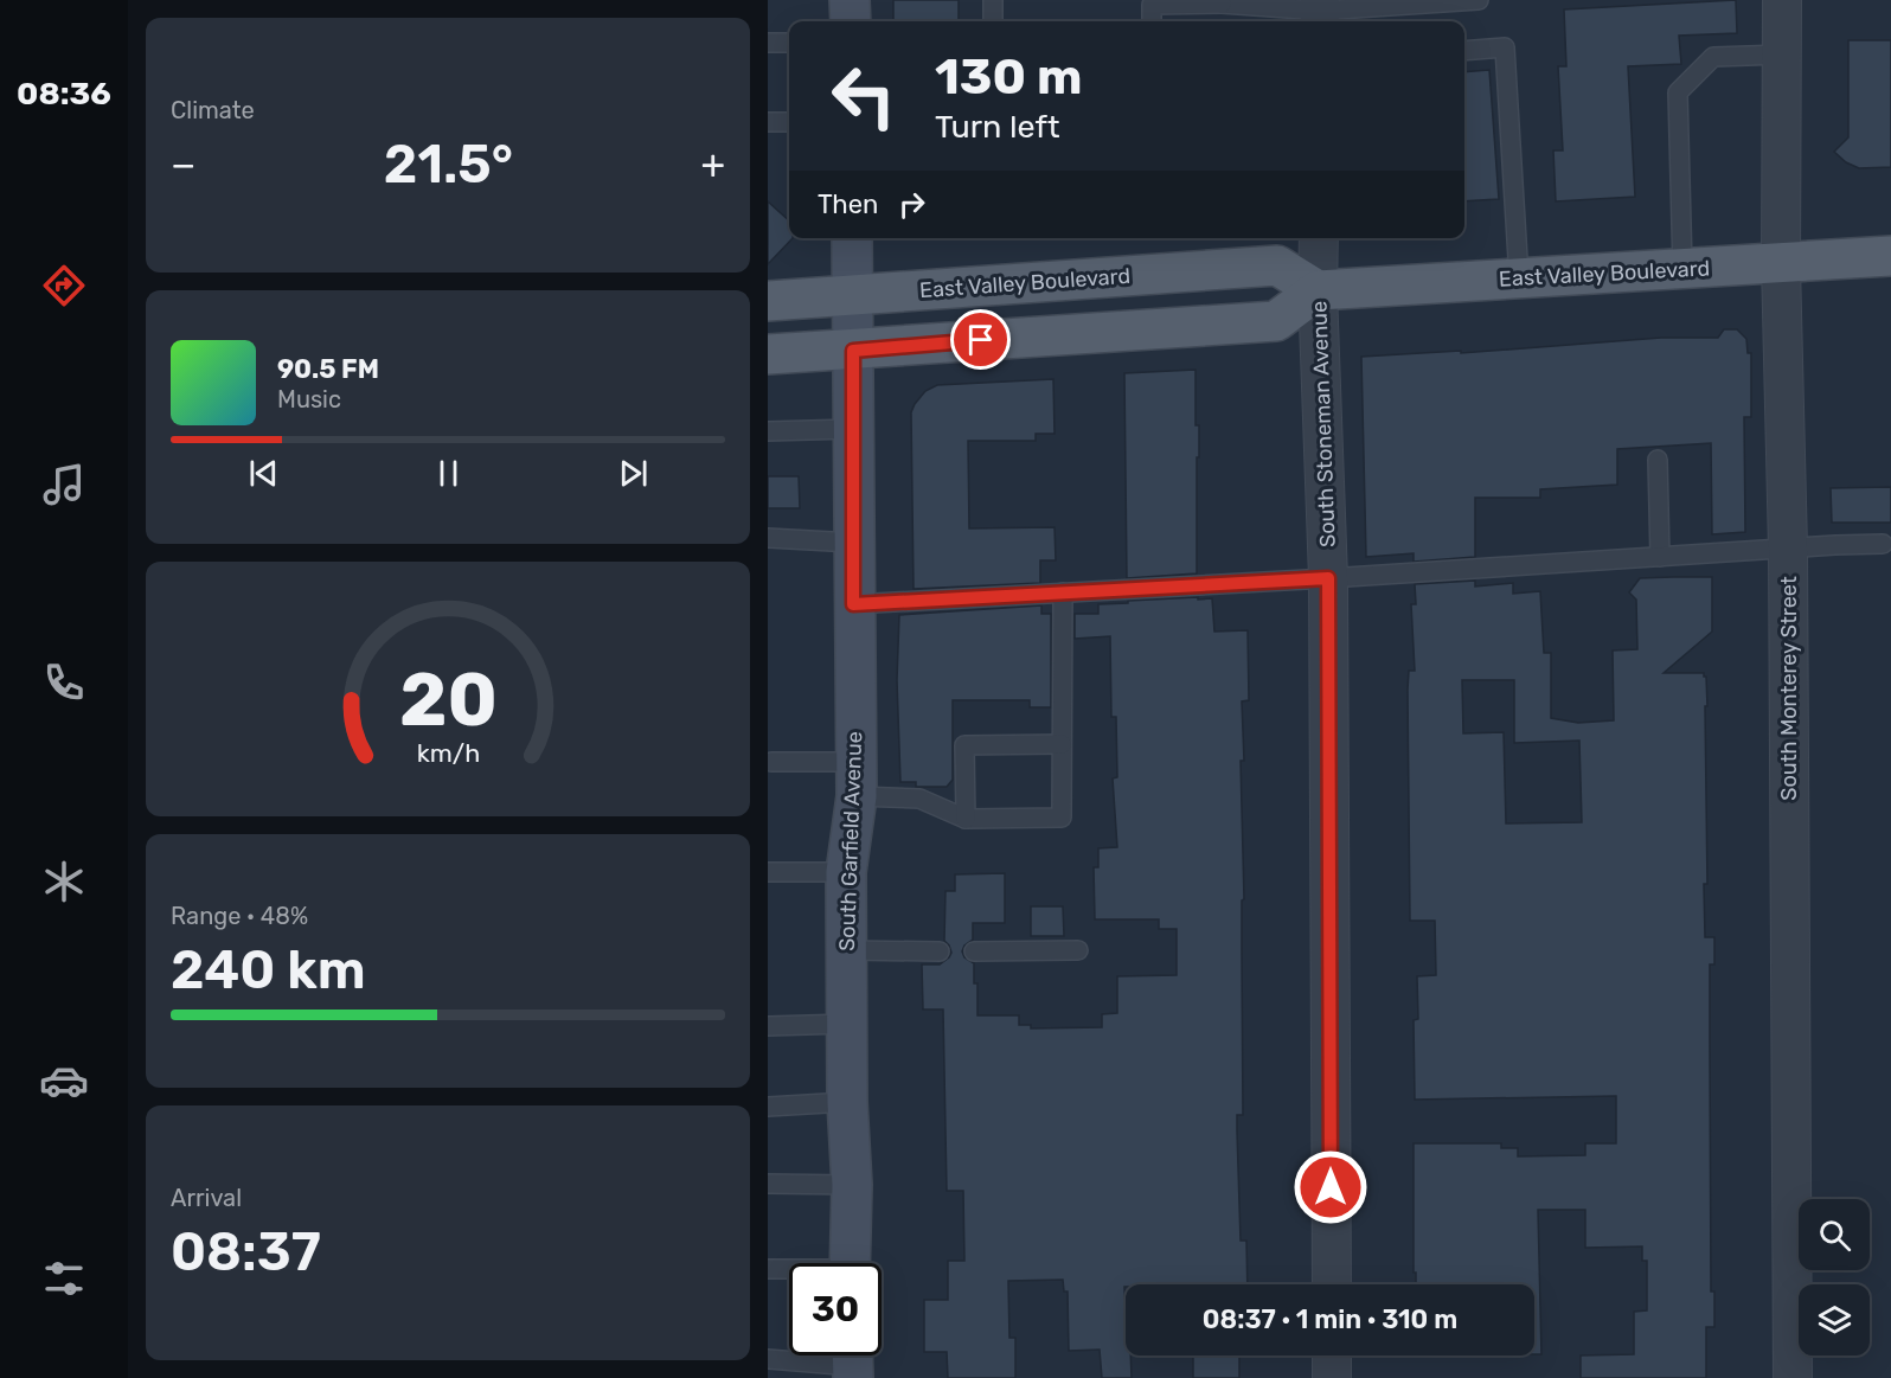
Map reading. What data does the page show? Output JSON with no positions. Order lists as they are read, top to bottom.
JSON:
{
  "streets": {
    "main road": ["East Valley Boulevard", "South Garfield Avenue"],
    "street": ["South Stoneman Avenue", "South Monterey Street"]
  },
  "crossings": [
    ["East Valley Boulevard", "South Stoneman Avenue"],
    ["East Valley Boulevard", "South Monterey Street"],
    ["East Valley Boulevard", "South Garfield Avenue"]
  ],
  "page": {
    "tabs": "08:36",
    "tile": [
      "Climate",
      ["Range · 48%", "240 km"],
      ["Arrival", "08:37"]
    ],
    "turn": ["130 m", "Turn left"],
    "heat": ["−", "21.5°", "+"],
    "then": "Then",
    "song": ["90.5 FM", "Music"],
    "limit": "30",
    "trip": "08:37 · 1 min · 310 m",
    "gauge": ["20", "km/h"]
  }
}
